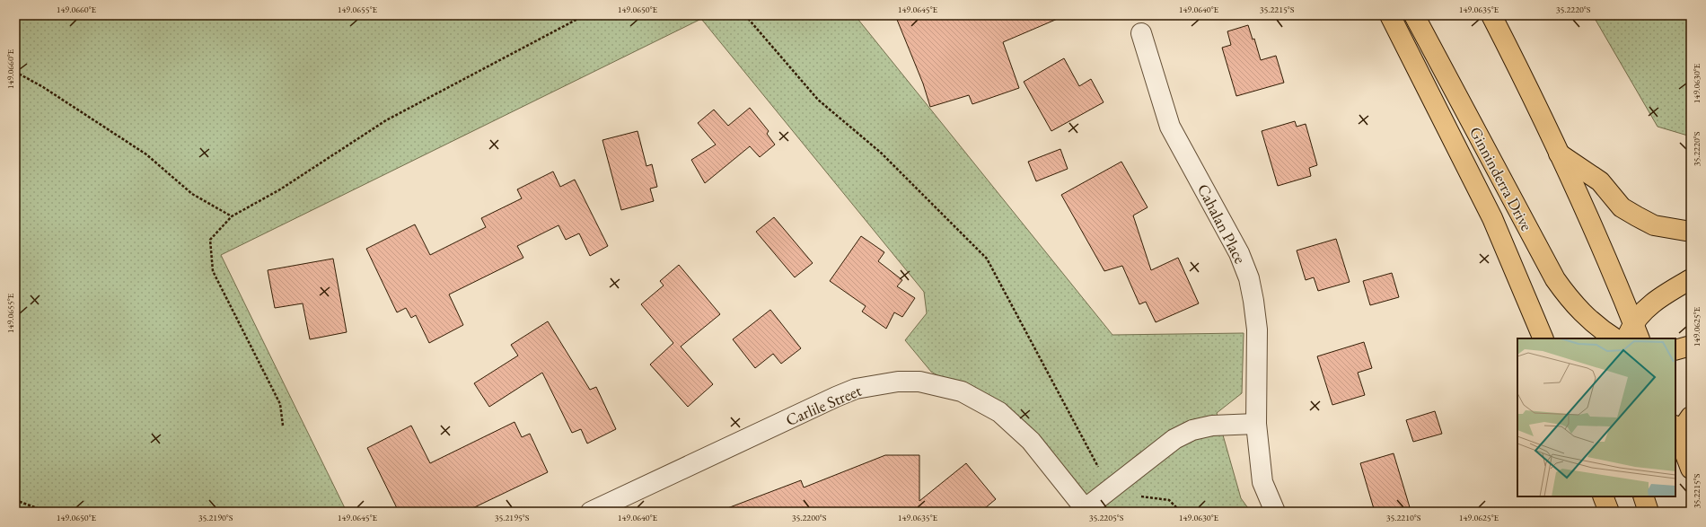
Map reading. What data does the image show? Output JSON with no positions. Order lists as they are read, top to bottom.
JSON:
{
  "streets": {
    "main road": ["Ginninderra Drive"],
    "street": ["Cahalan Place", "Carlile Street"]
  },
  "coordinates": [
    "149.0660°E",
    "149.0655°E",
    "149.0650°E",
    "149.0645°E",
    "149.0640°E",
    "35.2215°S",
    "149.0635°E",
    "35.2220°S",
    "149.0630°E",
    "149.0625°E",
    "35.2190°S",
    "35.2195°S",
    "35.2200°S",
    "35.2205°S",
    "35.2210°S"
  ]
}
